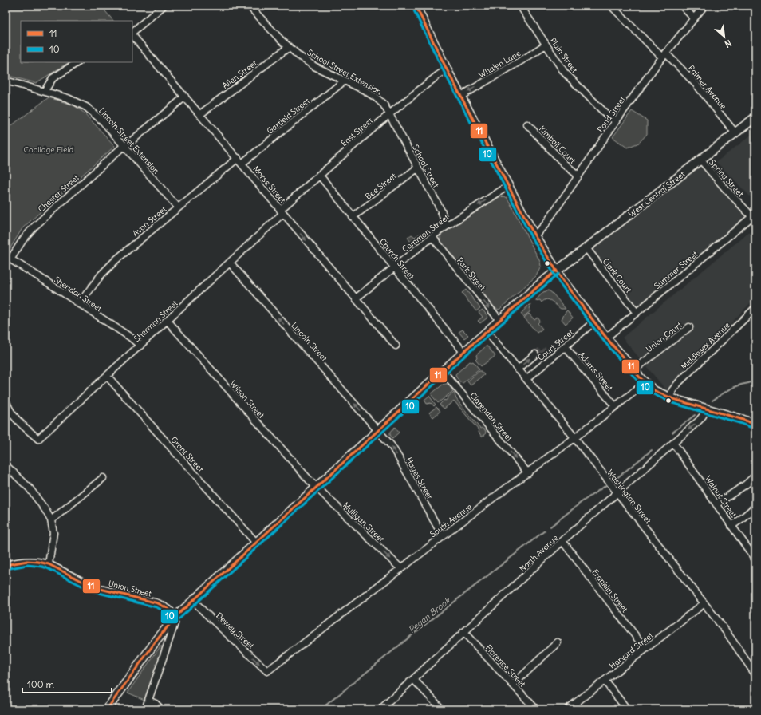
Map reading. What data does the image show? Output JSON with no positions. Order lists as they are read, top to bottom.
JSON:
{
  "streets": {
    "main road": ["West Central Street"],
    "street": [
      "Plain Street",
      "Whalen Lane",
      "School Street Extension",
      "Allen Street",
      "Palmer Avenue",
      "Pond Street",
      "Garfield Street",
      "East Street",
      "Lincoln Street Extension",
      "Kimball Court",
      "School Street",
      "Spring Street",
      "Morse Street",
      "Bee Street",
      "Chester Street",
      "Avon Street",
      "Common Street",
      "Church Street",
      "Summer Street",
      "Park Street",
      "Clark Court",
      "Sheridan Street",
      "Sherman Street",
      "Union Court",
      "Lincoln Street",
      "Court Street",
      "Middlesex Avenue",
      "Adams Street",
      "Wilson Street",
      "Clarendon Street",
      "Grant Street",
      "Hayes Street",
      "Washington Street",
      "Walnut Street",
      "South Avenue",
      "Mulligan Street",
      "North Avenue",
      "Union Street",
      "Franklin Street",
      "Dewey Street",
      "Harvard Street",
      "Florence Street"
    ]
  },
  "crossings": [
    ["Plain Street", "Whalen Lane"],
    ["Plain Street", "Pond Street"],
    ["School Street Extension", "Allen Street"],
    ["School Street Extension", "Garfield Street"],
    ["School Street Extension", "East Street"],
    ["School Street Extension", "School Street"],
    ["Allen Street", "Morse Street"],
    ["Palmer Avenue", "Pond Street"],
    ["Palmer Avenue", "West Central Street"],
    ["Pond Street", "Kimball Court"],
    ["Garfield Street", "Morse Street"],
    ["East Street", "School Street"],
    ["East Street", "Morse Street"],
    ["East Street", "Church Street"],
    ["East Street", "Sherman Street"],
    ["Lincoln Street Extension", "Chester Street"],
    ["Lincoln Street Extension", "Avon Street"],
    ["School Street", "Bee Street"],
    ["School Street", "Common Street"],
    ["Spring Street", "West Central Street"],
    ["Spring Street", "Summer Street"],
    ["Morse Street", "Chester Street"],
    ["Morse Street", "Avon Street"],
    ["Morse Street", "Common Street"],
    ["Morse Street", "Sherman Street"],
    ["Bee Street", "Church Street"],
    ["Chester Street", "Sheridan Street"],
    ["West Central Street", "Church Street"],
    ["West Central Street", "Park Street"],
    ["West Central Street", "Clark Court"],
    ["West Central Street", "Lincoln Street"],
    ["West Central Street", "Wilson Street"],
    ["West Central Street", "Clarendon Street"],
    ["West Central Street", "Grant Street"],
    ["West Central Street", "Hayes Street"],
    ["West Central Street", "Washington Street"],
    ["West Central Street", "Mulligan Street"],
    ["West Central Street", "Union Street"],
    ["West Central Street", "Dewey Street"],
    ["Avon Street", "Sheridan Street"],
    ["Common Street", "Church Street"],
    ["Common Street", "Park Street"],
    ["Summer Street", "Clark Court"],
    ["Sheridan Street", "Sherman Street"],
    ["Sherman Street", "Lincoln Street"],
    ["Sherman Street", "Wilson Street"],
    ["Sherman Street", "Grant Street"],
    ["Lincoln Street", "Hayes Street"],
    ["Court Street", "Adams Street"],
    ["Court Street", "Washington Street"],
    ["Adams Street", "South Avenue"],
    ["Wilson Street", "Mulligan Street"],
    ["Clarendon Street", "South Avenue"],
    ["Hayes Street", "South Avenue"],
    ["Washington Street", "South Avenue"],
    ["Washington Street", "North Avenue"],
    ["Washington Street", "Harvard Street"],
    ["Walnut Street", "North Avenue"],
    ["South Avenue", "Mulligan Street"],
    ["South Avenue", "Dewey Street"],
    ["North Avenue", "Franklin Street"],
    ["North Avenue", "Florence Street"],
    ["Franklin Street", "Harvard Street"]
  ],
  "one_way": [
    "Whalen Lane",
    "Common Street",
    "Park Street",
    "Lincoln Street",
    "Clarendon Street",
    "Hayes Street",
    "Mulligan Street",
    "Dewey Street"
  ],
  "water": ["Pegan Brook"],
  "parks": ["Coolidge Field"],
  "lines": ["transit line 11", "transit line 10"],
  "legend": ["11", "10"],
  "scale_bar": "100 m",
  "north": "bottom right"
}
